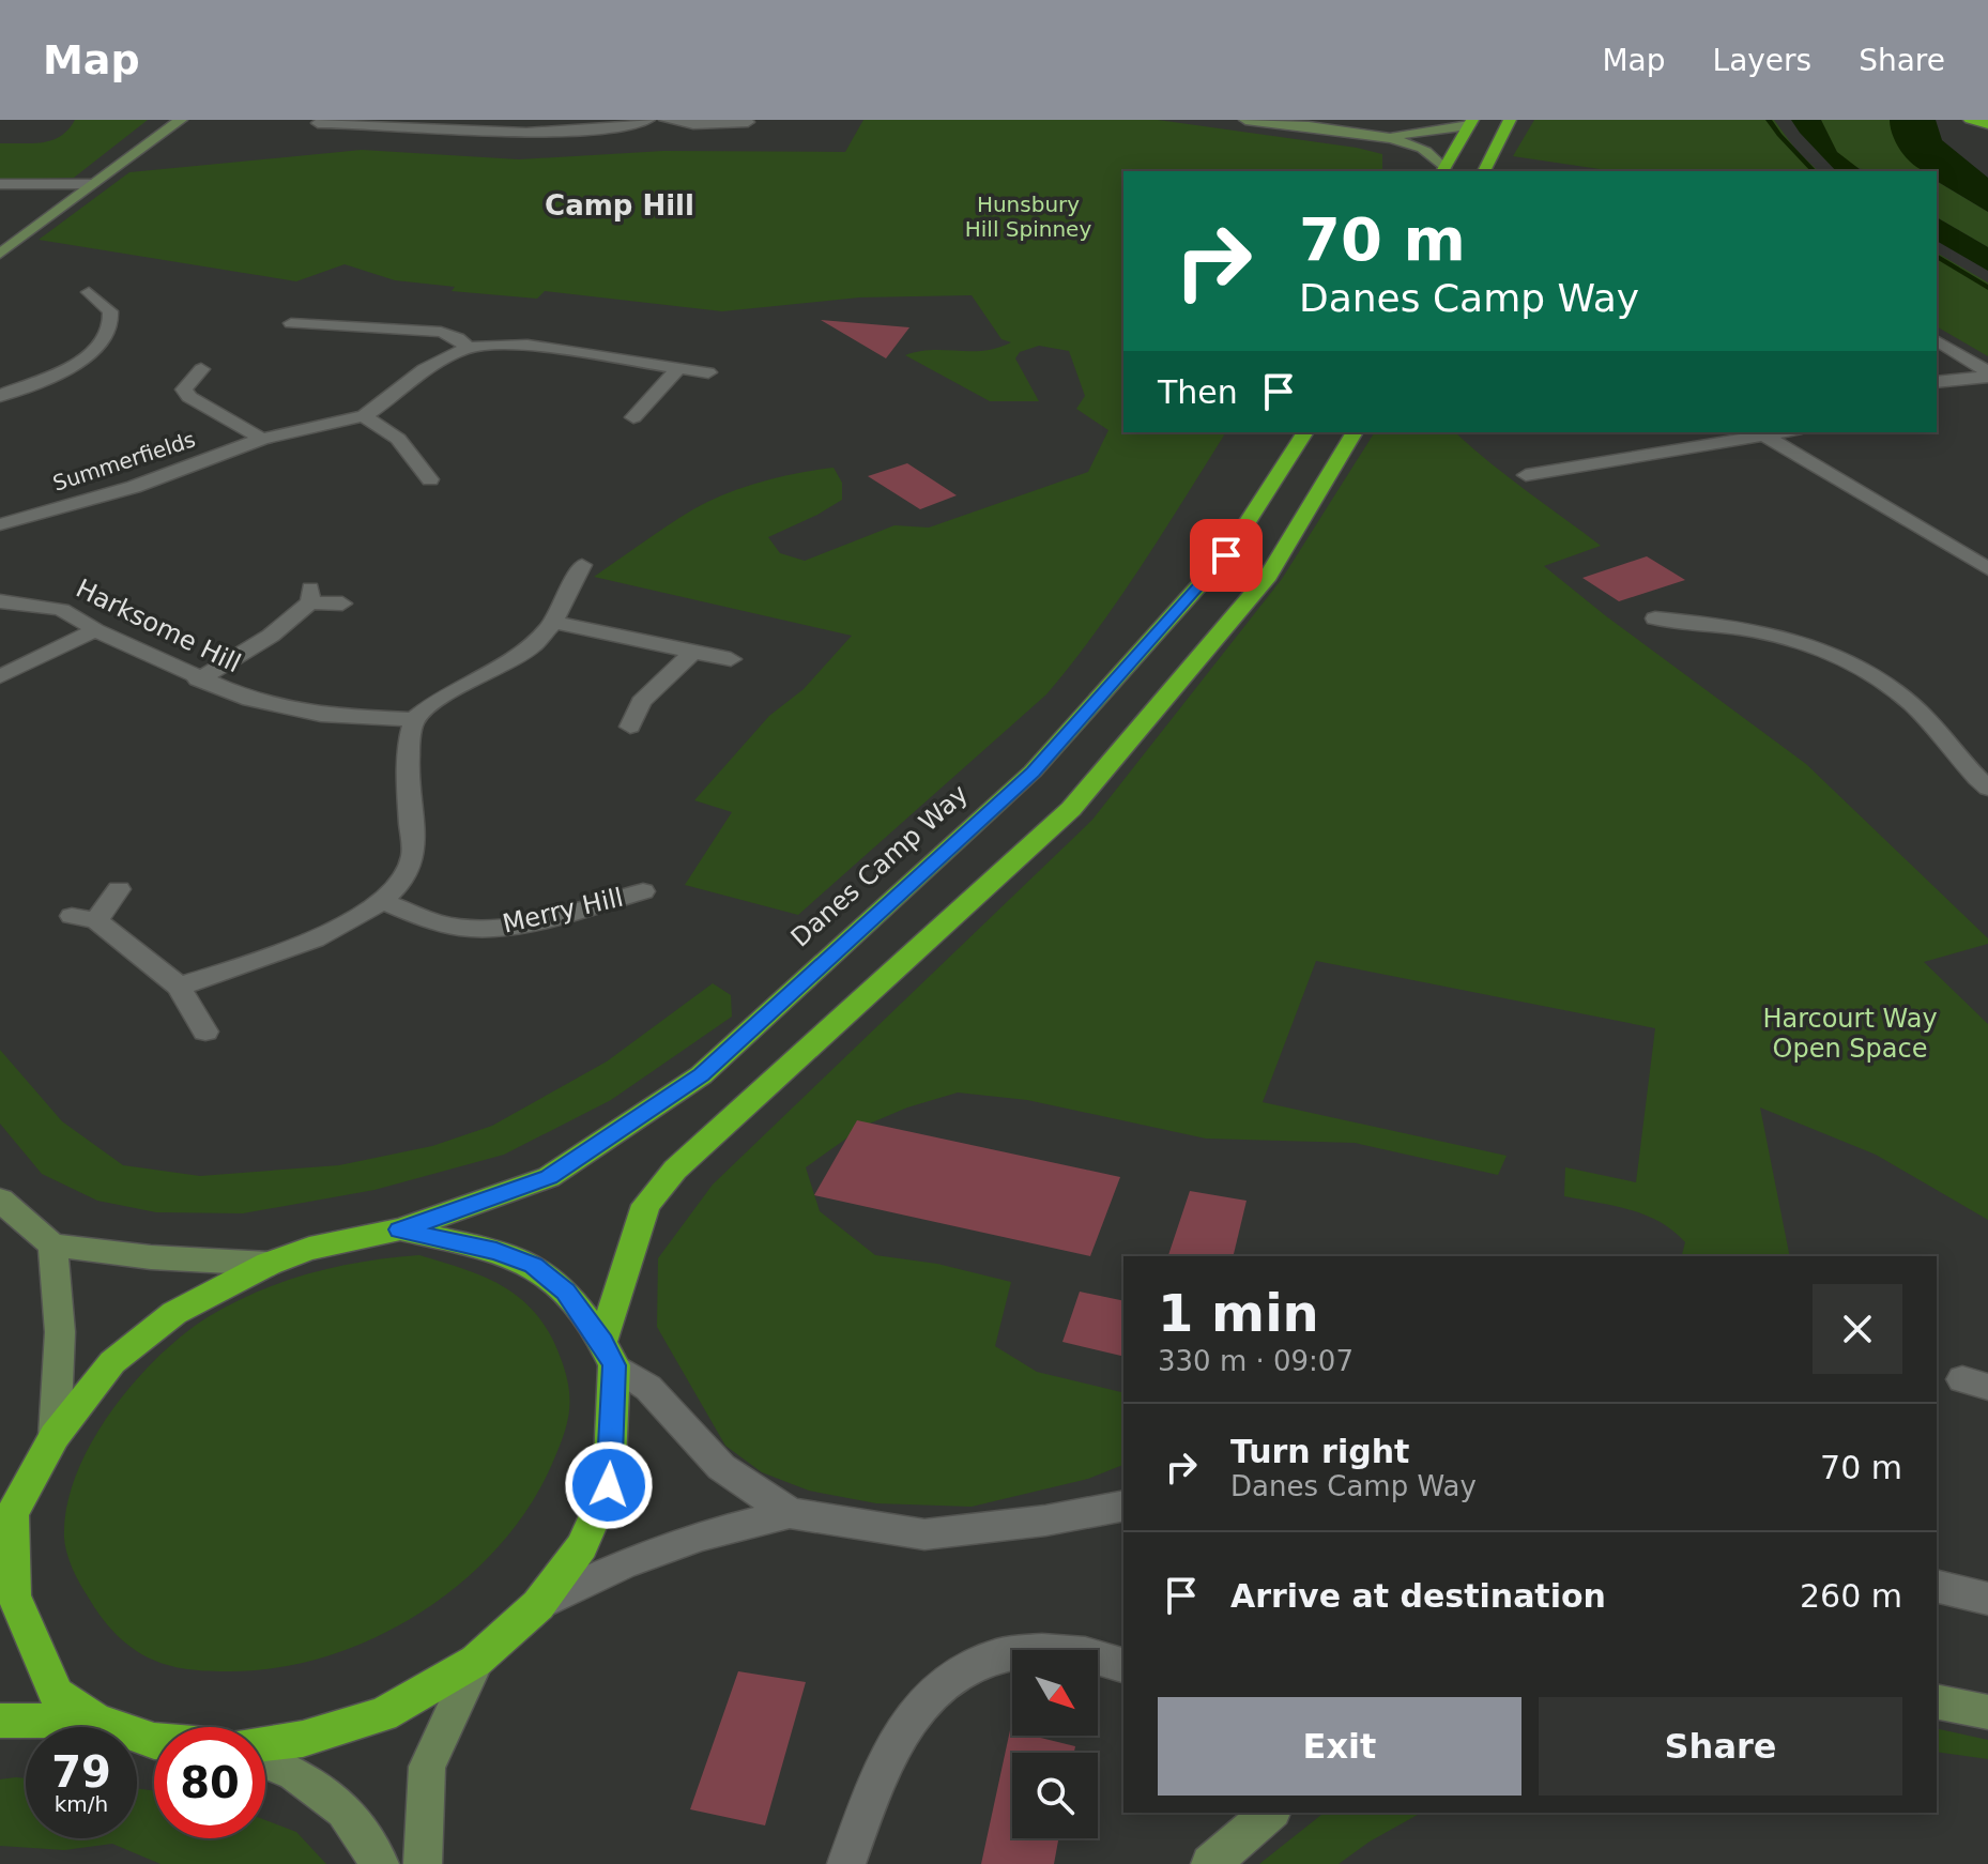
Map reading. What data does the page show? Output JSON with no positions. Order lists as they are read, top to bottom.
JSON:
{
  "streets": {
    "highway": ["Danes Camp Way"],
    "street": ["Summerfields", "Harksome Hill", "Merry Hill"]
  },
  "districts": ["Camp Hill"],
  "parks": ["Hunsbury Hill Spinney", "Harcourt Way Open Space"],
  "north": "bottom right",
  "page": {
    "header": "Map",
    "nav": ["Map", "Layers", "Share"],
    "turn": ["70 m", "Danes Camp Way"],
    "then": "Then",
    "heading": ["1 min", "330 m · 09:07"],
    "list": [
      {
        "name": "Turn right",
        "note": "Danes Camp Way",
        "value": "70 m"
      },
      {
        "name": "Arrive at destination",
        "value": "260 m"
      }
    ],
    "buttons": ["Exit", "Share"],
    "speed": "79 km/h",
    "limit": "80"
  }
}
